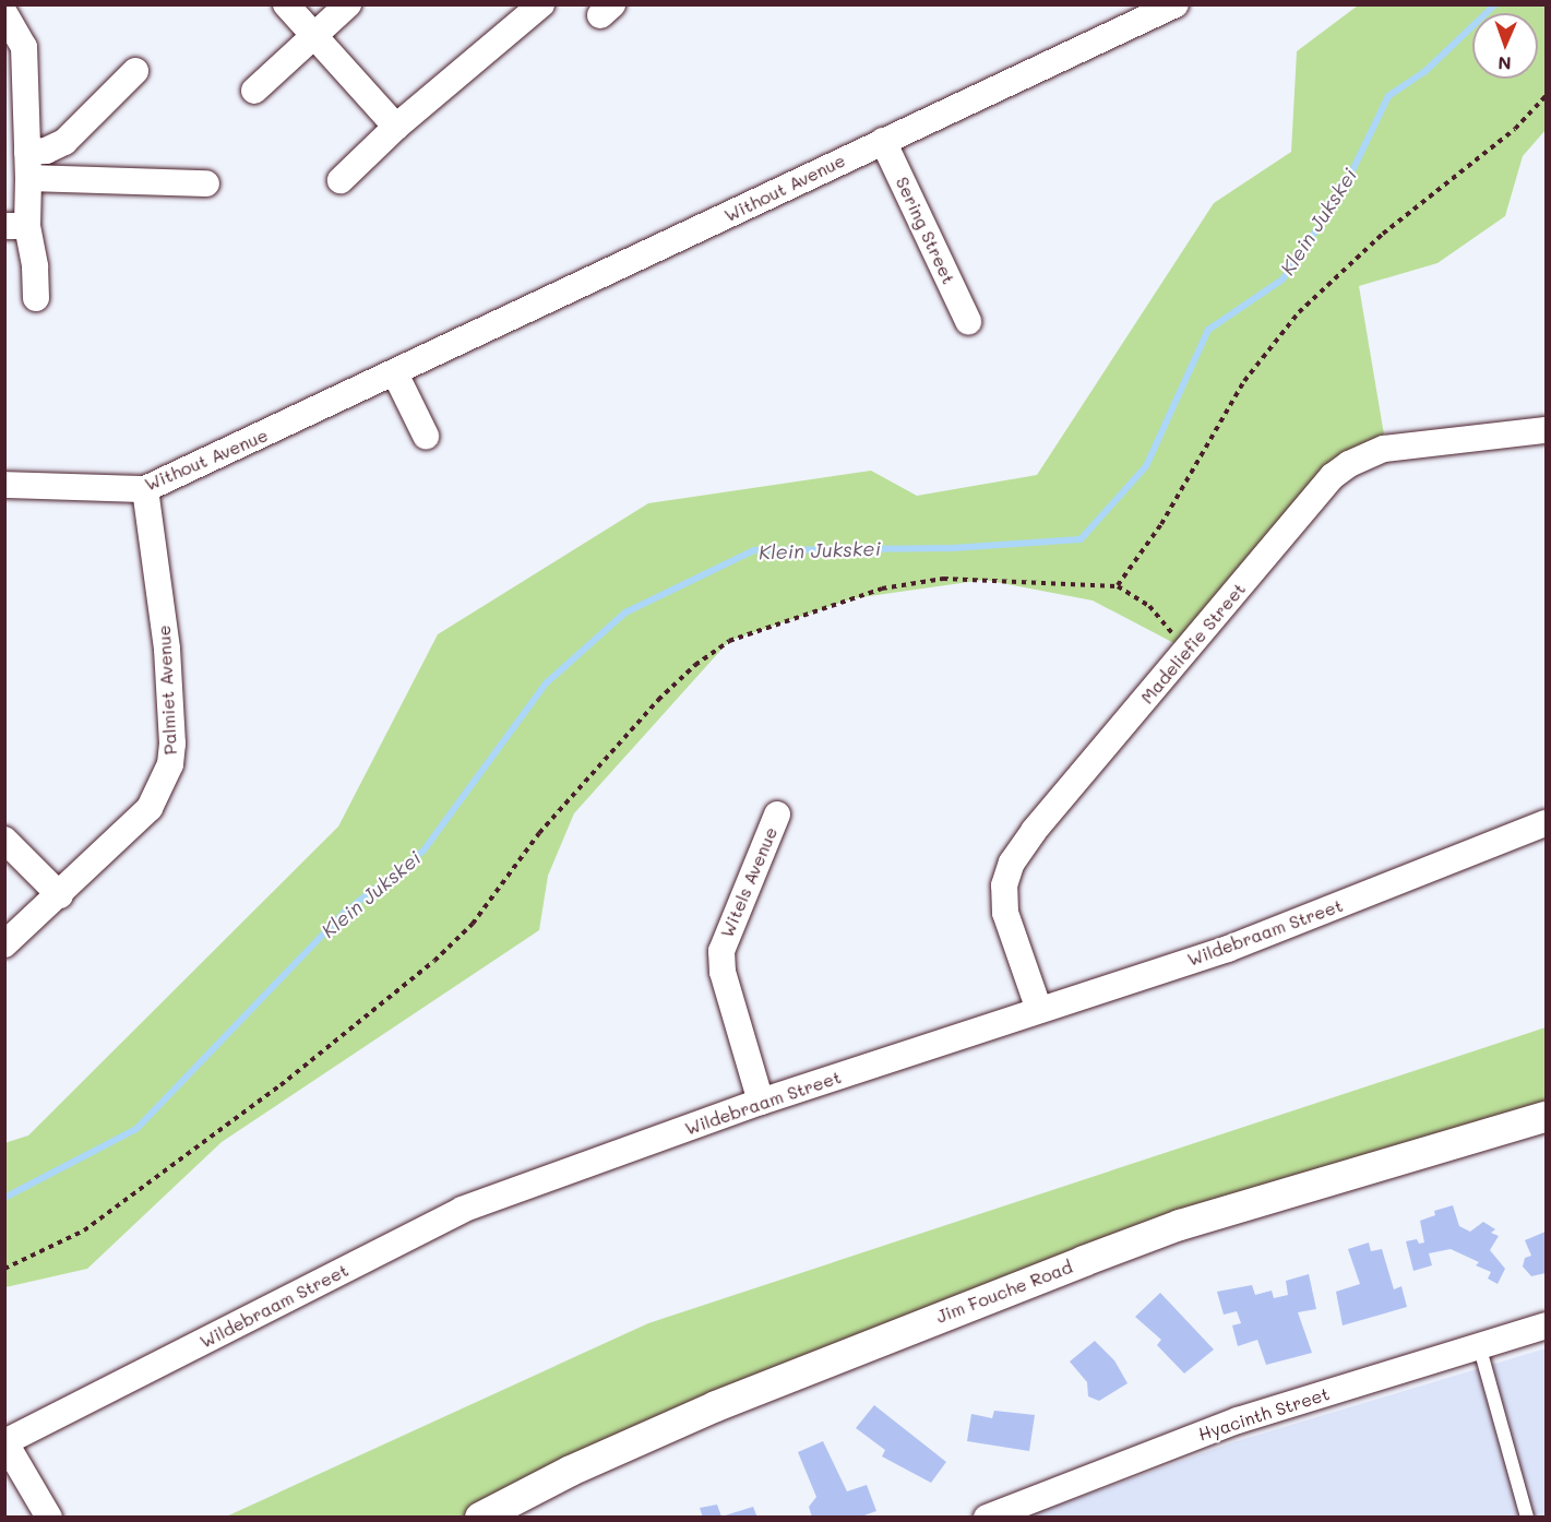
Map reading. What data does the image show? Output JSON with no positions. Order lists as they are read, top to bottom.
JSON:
{
  "streets": {
    "street": [
      "Without Avenue",
      "Sering Street",
      "Madeliefie Street",
      "Palmiet Avenue",
      "Witels Avenue",
      "Wildebraam Street",
      "Jim Fouche Road",
      "Hyacinth Street"
    ]
  },
  "crossings": [
    ["Without Avenue", "Sering Street"],
    ["Without Avenue", "Palmiet Avenue"],
    ["Madeliefie Street", "Wildebraam Street"],
    ["Witels Avenue", "Wildebraam Street"]
  ],
  "water": ["Klein Jukskei"],
  "north": "bottom"
}
